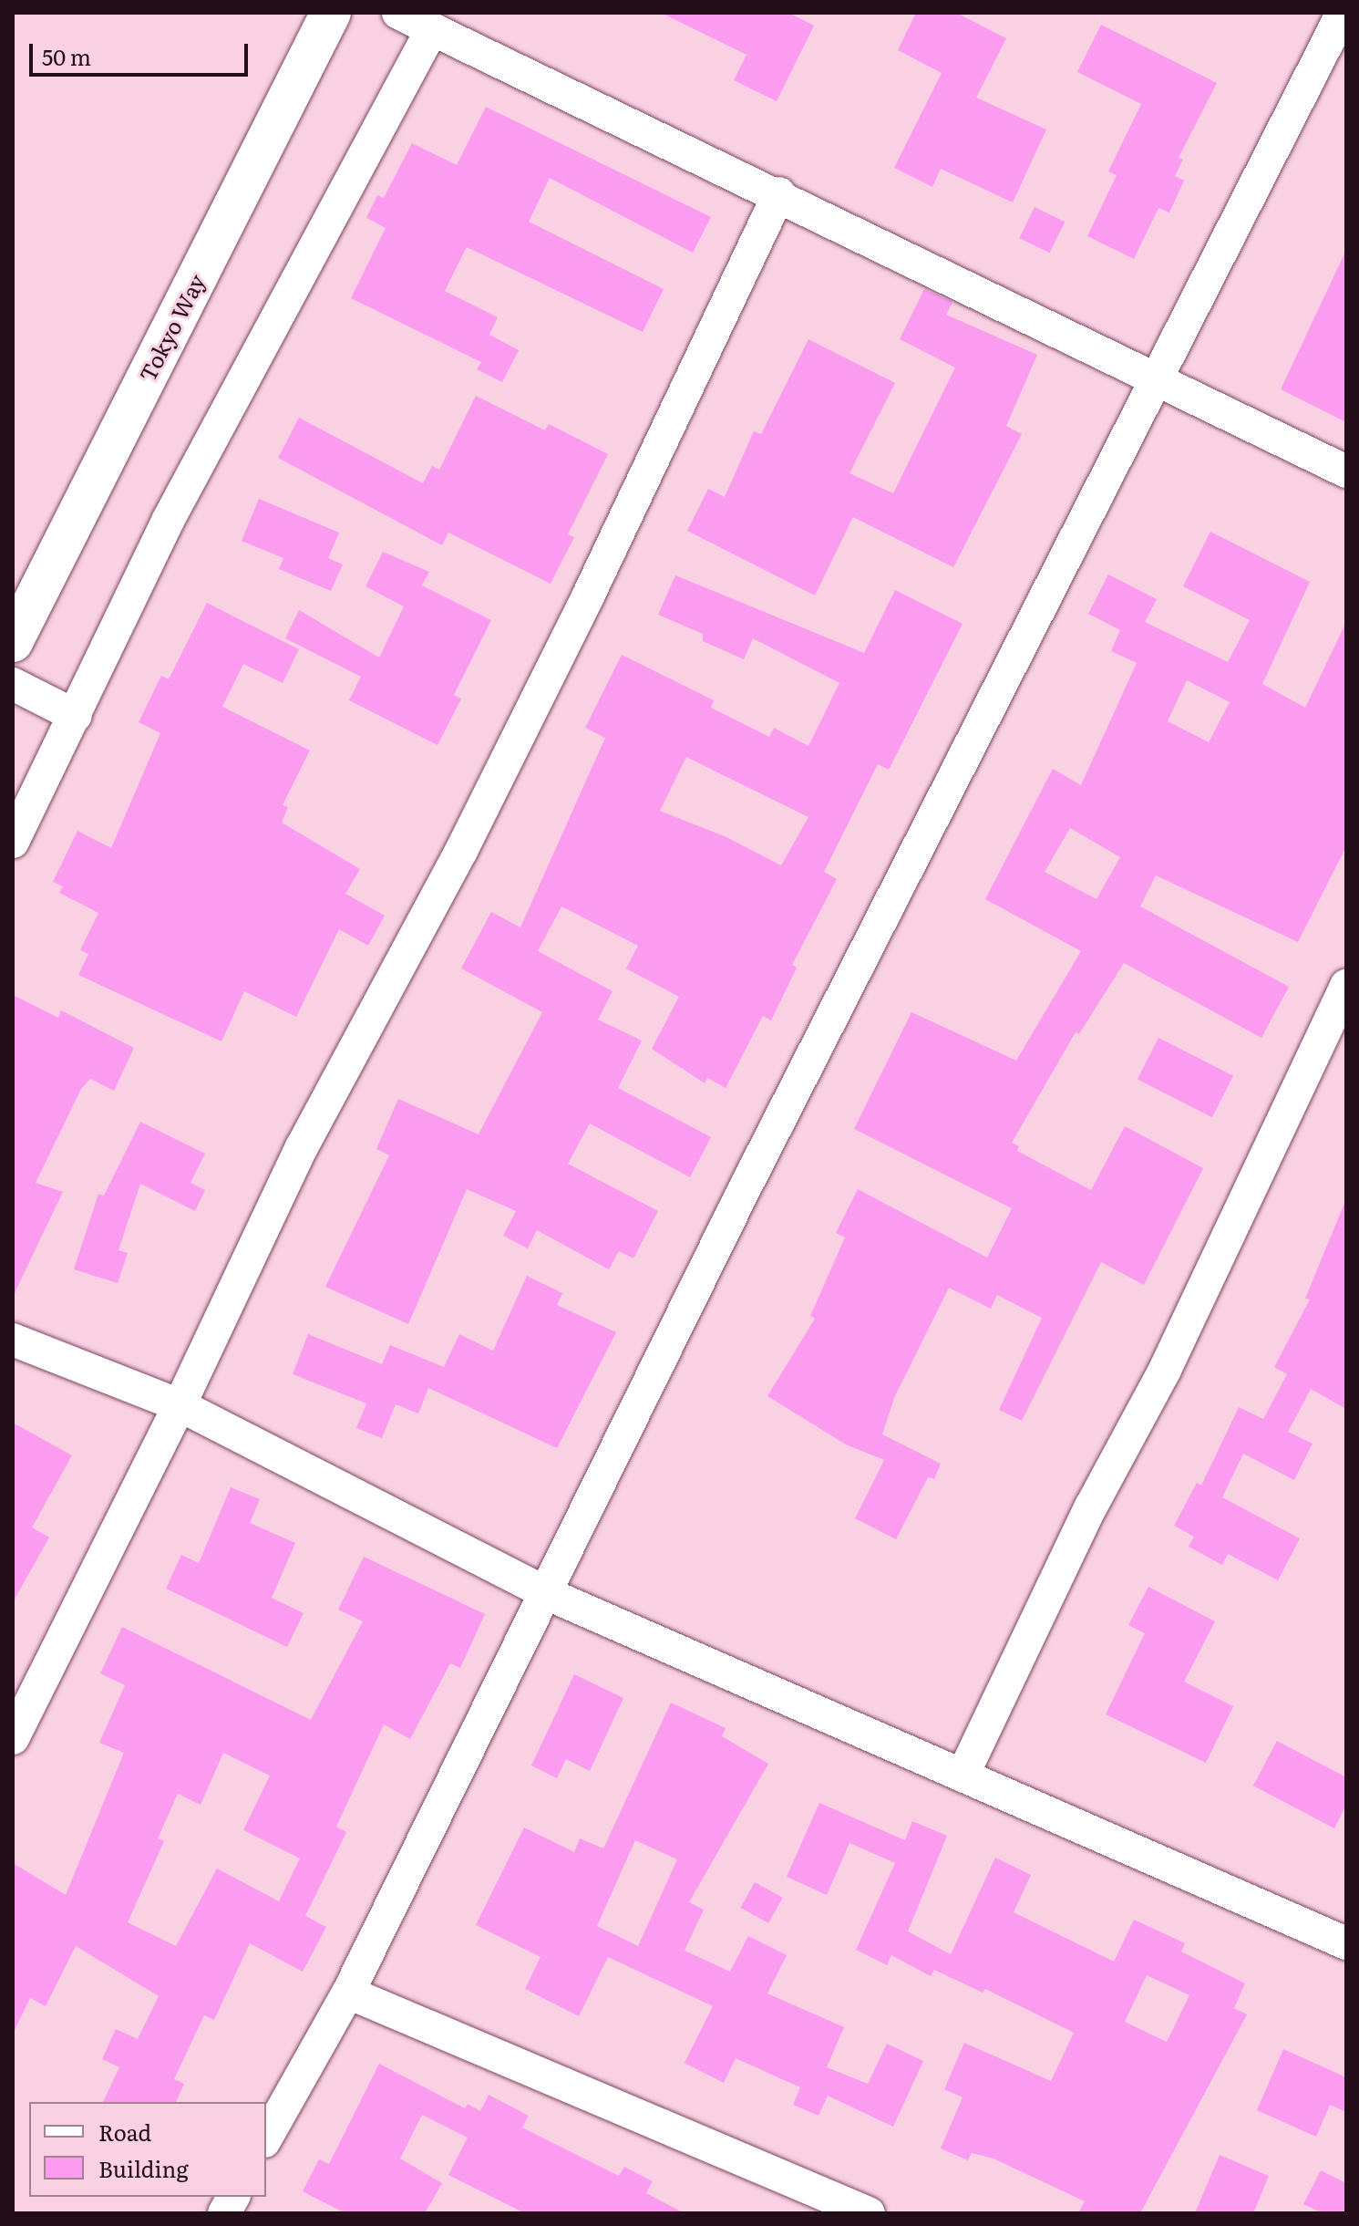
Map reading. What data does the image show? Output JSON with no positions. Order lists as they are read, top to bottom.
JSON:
{
  "streets": {
    "main road": ["Tokyo Way"]
  },
  "legend": ["Road", "Building"],
  "scale_bar": "50 m"
}
